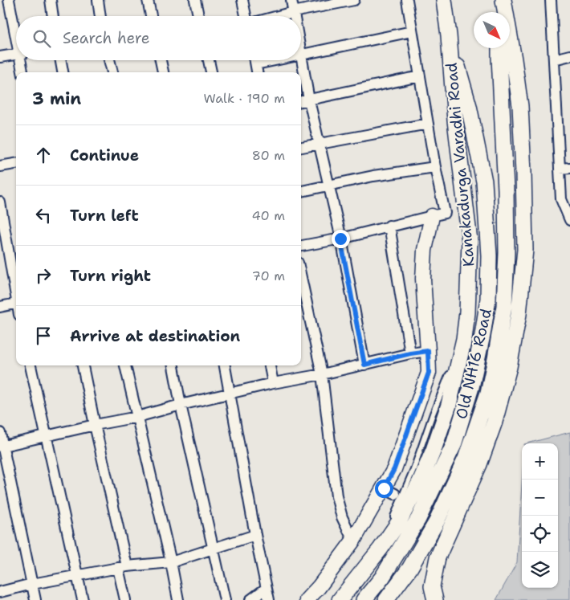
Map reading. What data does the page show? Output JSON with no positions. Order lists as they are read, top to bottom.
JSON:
{
  "streets": {
    "main road": ["Kanakadurga Varadhi Road", "Old NH16 Road"]
  },
  "crossings": [
    ["Kanakadurga Varadhi Road", "Old NH16 Road"]
  ],
  "north": "bottom right",
  "page": {
    "search": "Search here",
    "heading": ["3 min", "Walk · 190 m"],
    "list": [
      ["Continue", "80 m"],
      ["Turn left", "40 m"],
      ["Turn right", "70 m"],
      "Arrive at destination"
    ],
    "map_buttons": ["+", "−"]
  }
}
